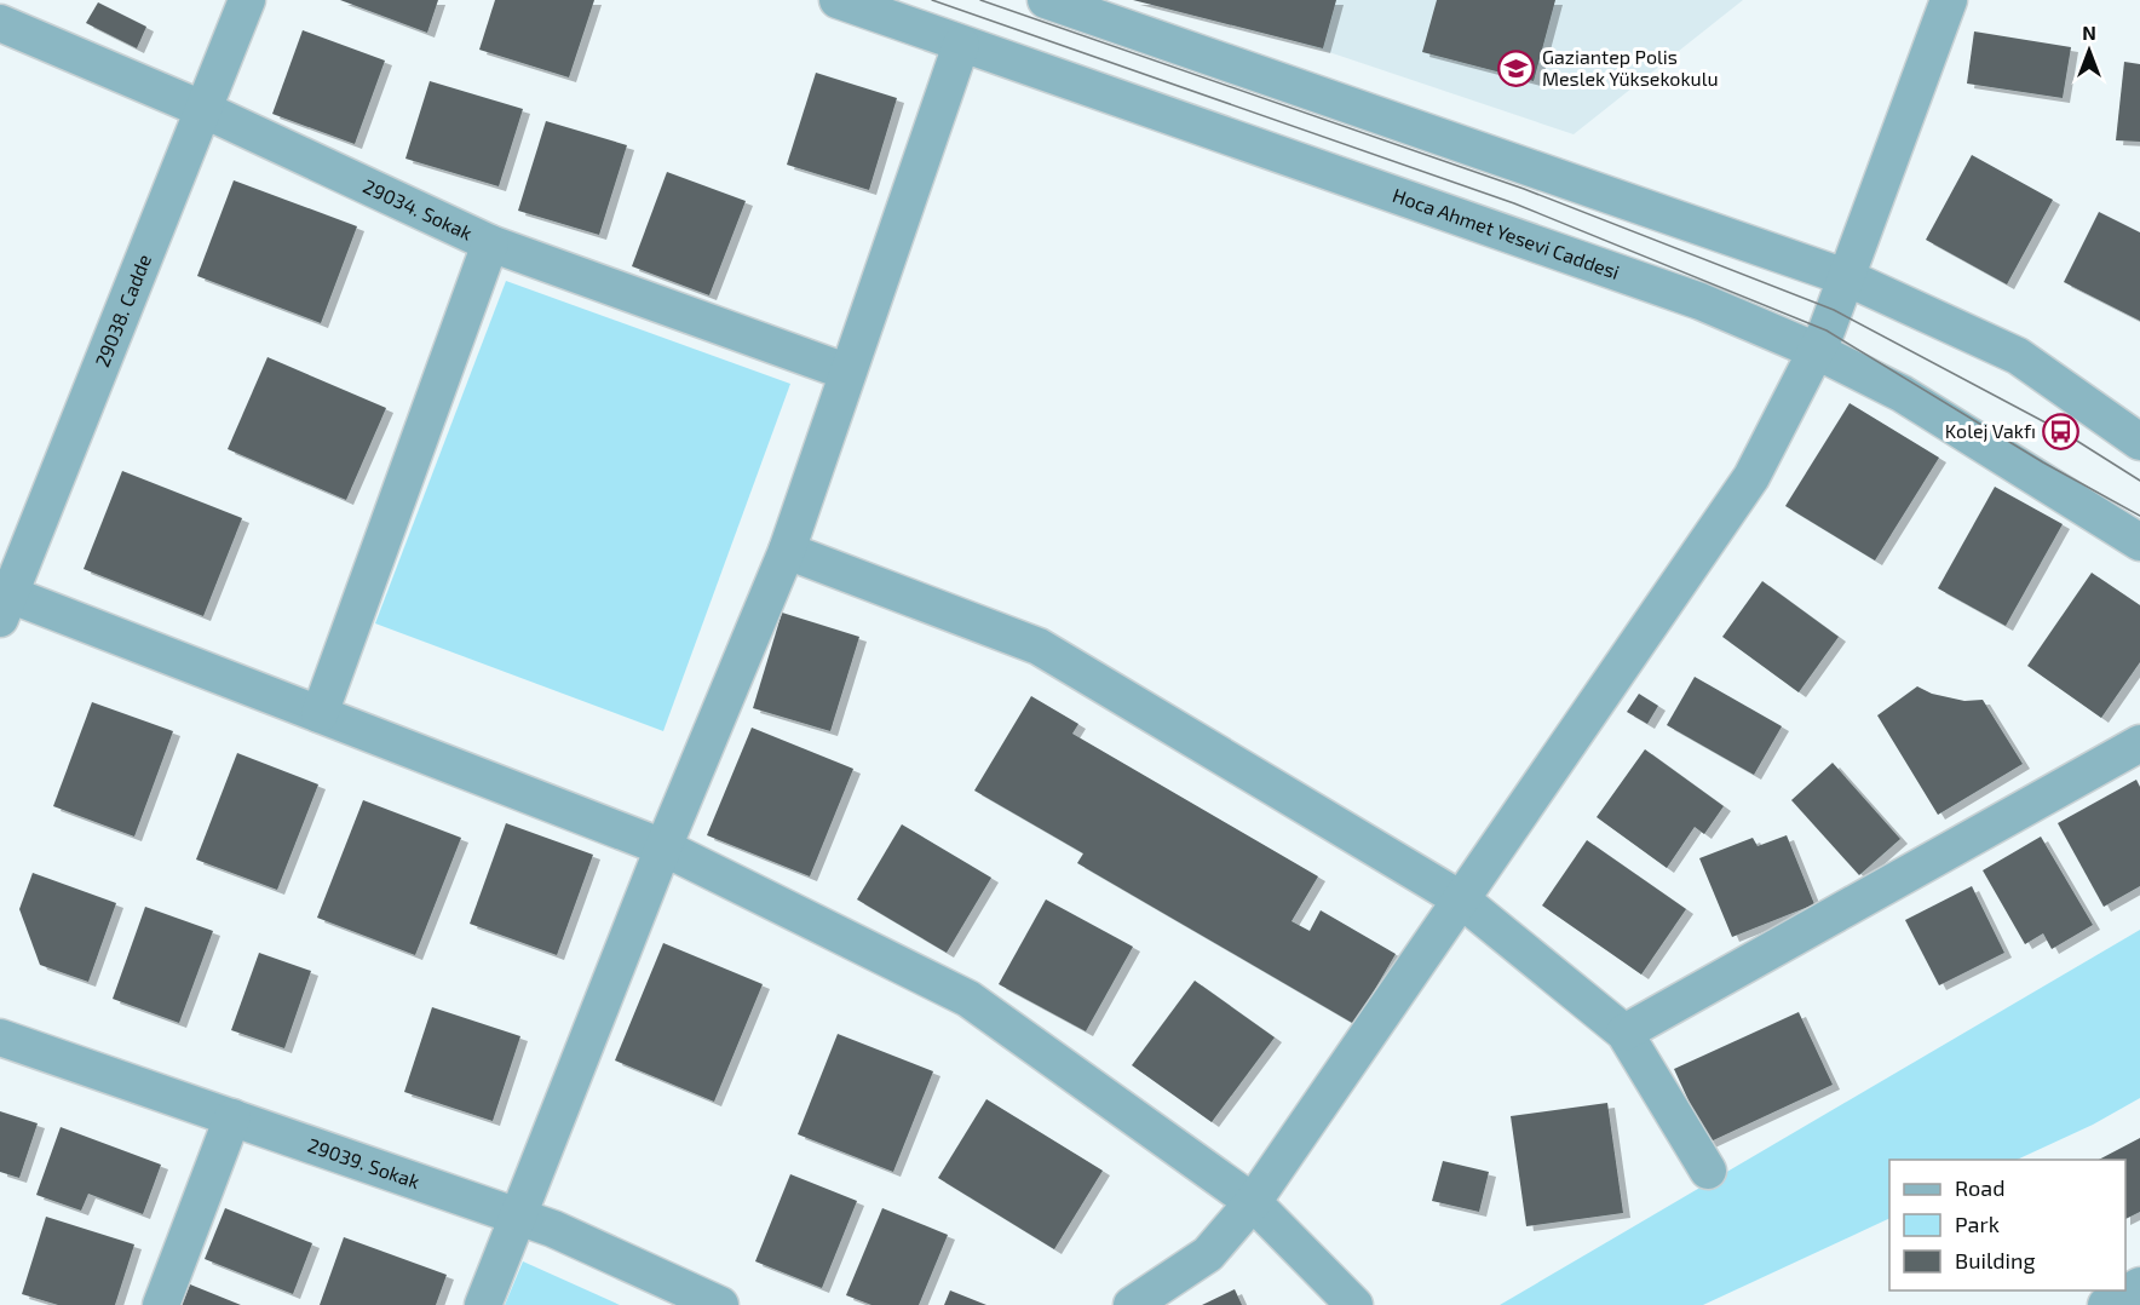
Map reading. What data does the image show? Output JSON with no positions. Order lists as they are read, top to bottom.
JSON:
{
  "streets": {
    "street": [
      "29034. Sokak",
      "Hoca Ahmet Yesevi Caddesi",
      "29038. Cadde",
      "29039. Sokak"
    ]
  },
  "crossings": [
    ["29034. Sokak", "29038. Cadde"]
  ],
  "places": {
    "school or university": ["Gaziantep Polis Meslek Yüksekokulu"],
    "bus stop": ["Kolej Vakfı"]
  },
  "legend": ["Road", "Park", "Building"],
  "north": "top"
}
